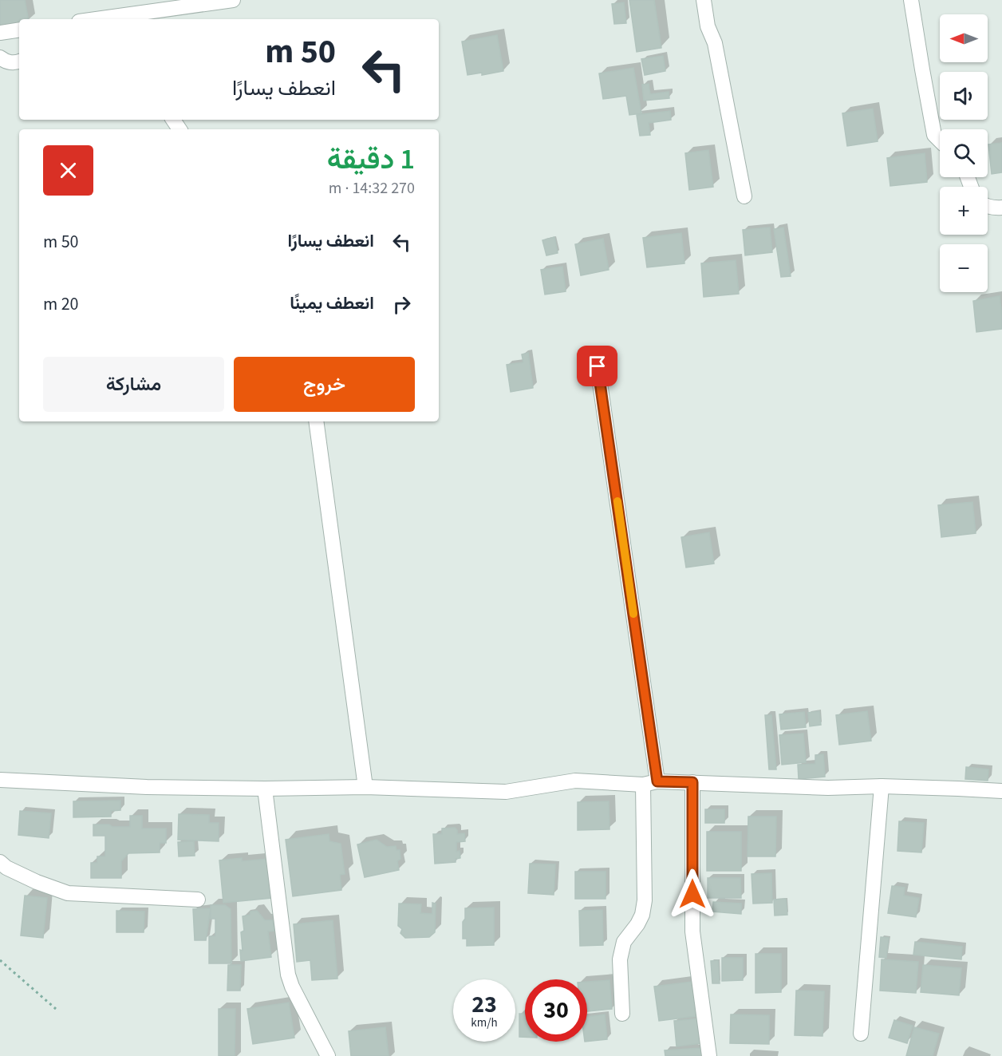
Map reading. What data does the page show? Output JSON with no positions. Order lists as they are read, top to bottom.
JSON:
{
  "north": "left",
  "page": {
    "map_buttons": ["+", "−"],
    "turn": ["50 m", "انعطف يسارًا"],
    "heading": ["1 دقيقة", "270 m · 14:32"],
    "list": [
      {
        "name": "انعطف يسارًا",
        "value": "50 m"
      },
      {
        "name": "انعطف يمينًا",
        "value": "20 m"
      }
    ],
    "buttons": ["خروج", "مشاركة"],
    "speed": "23 km/h",
    "limit": "30"
  }
}
